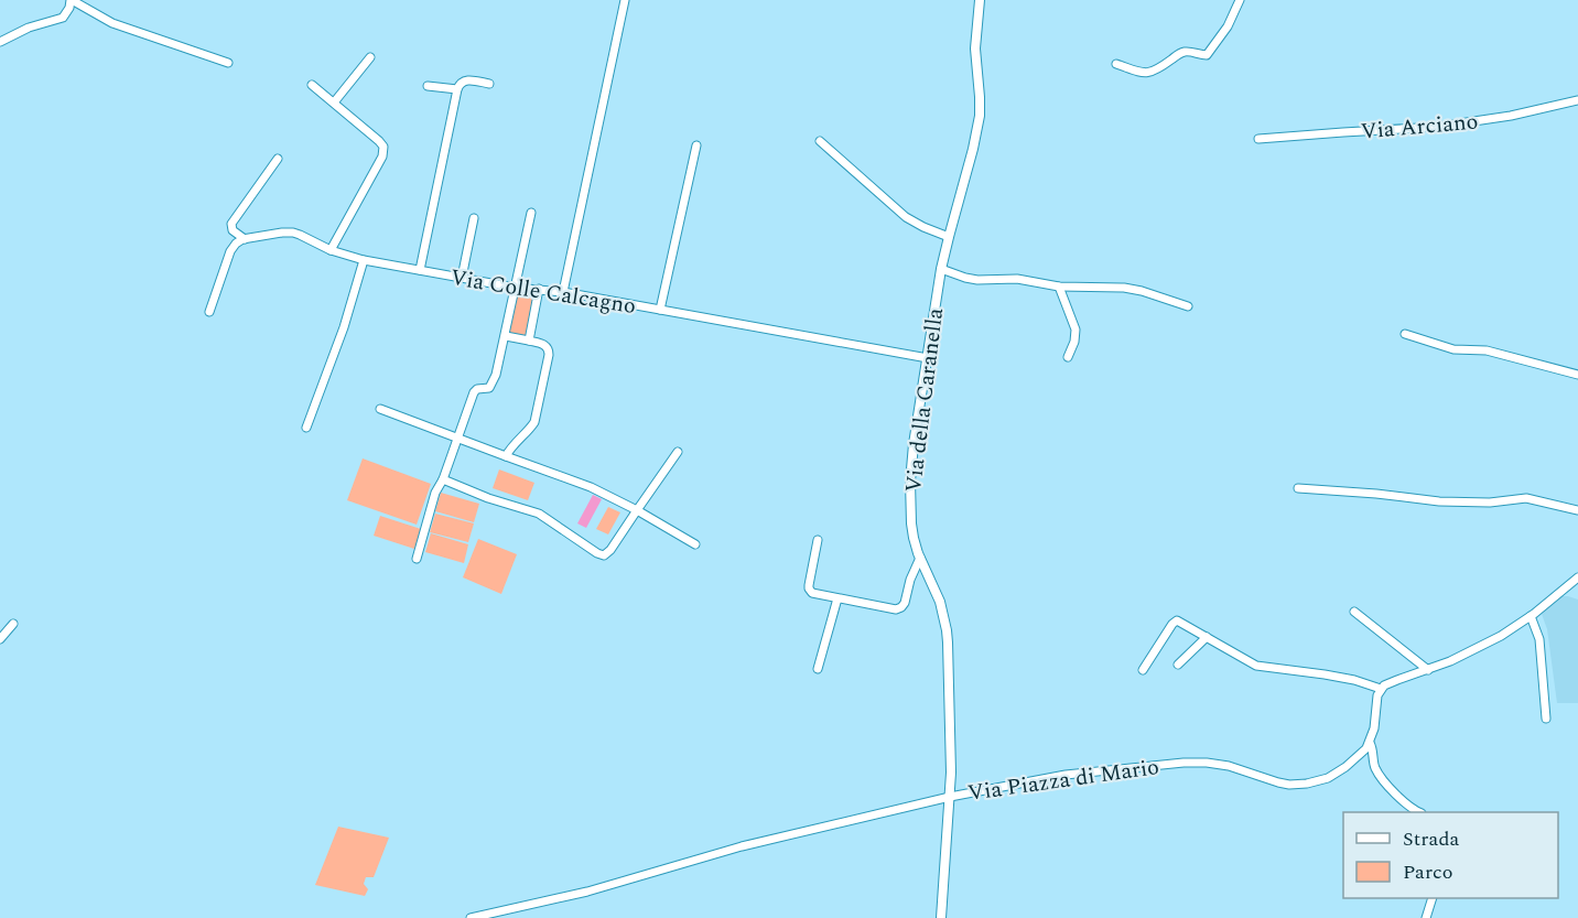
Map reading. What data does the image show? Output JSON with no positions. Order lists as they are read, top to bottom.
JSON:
{
  "streets": {
    "main road": ["Via della Caranella"],
    "street": ["Via Arciano", "Via Colle Calcagno", "Via Piazza di Mario"]
  },
  "crossings": [
    ["Via Colle Calcagno", "Via della Caranella"],
    ["Via della Caranella", "Via Piazza di Mario"]
  ],
  "legend": ["Strada", "Parco"]
}
